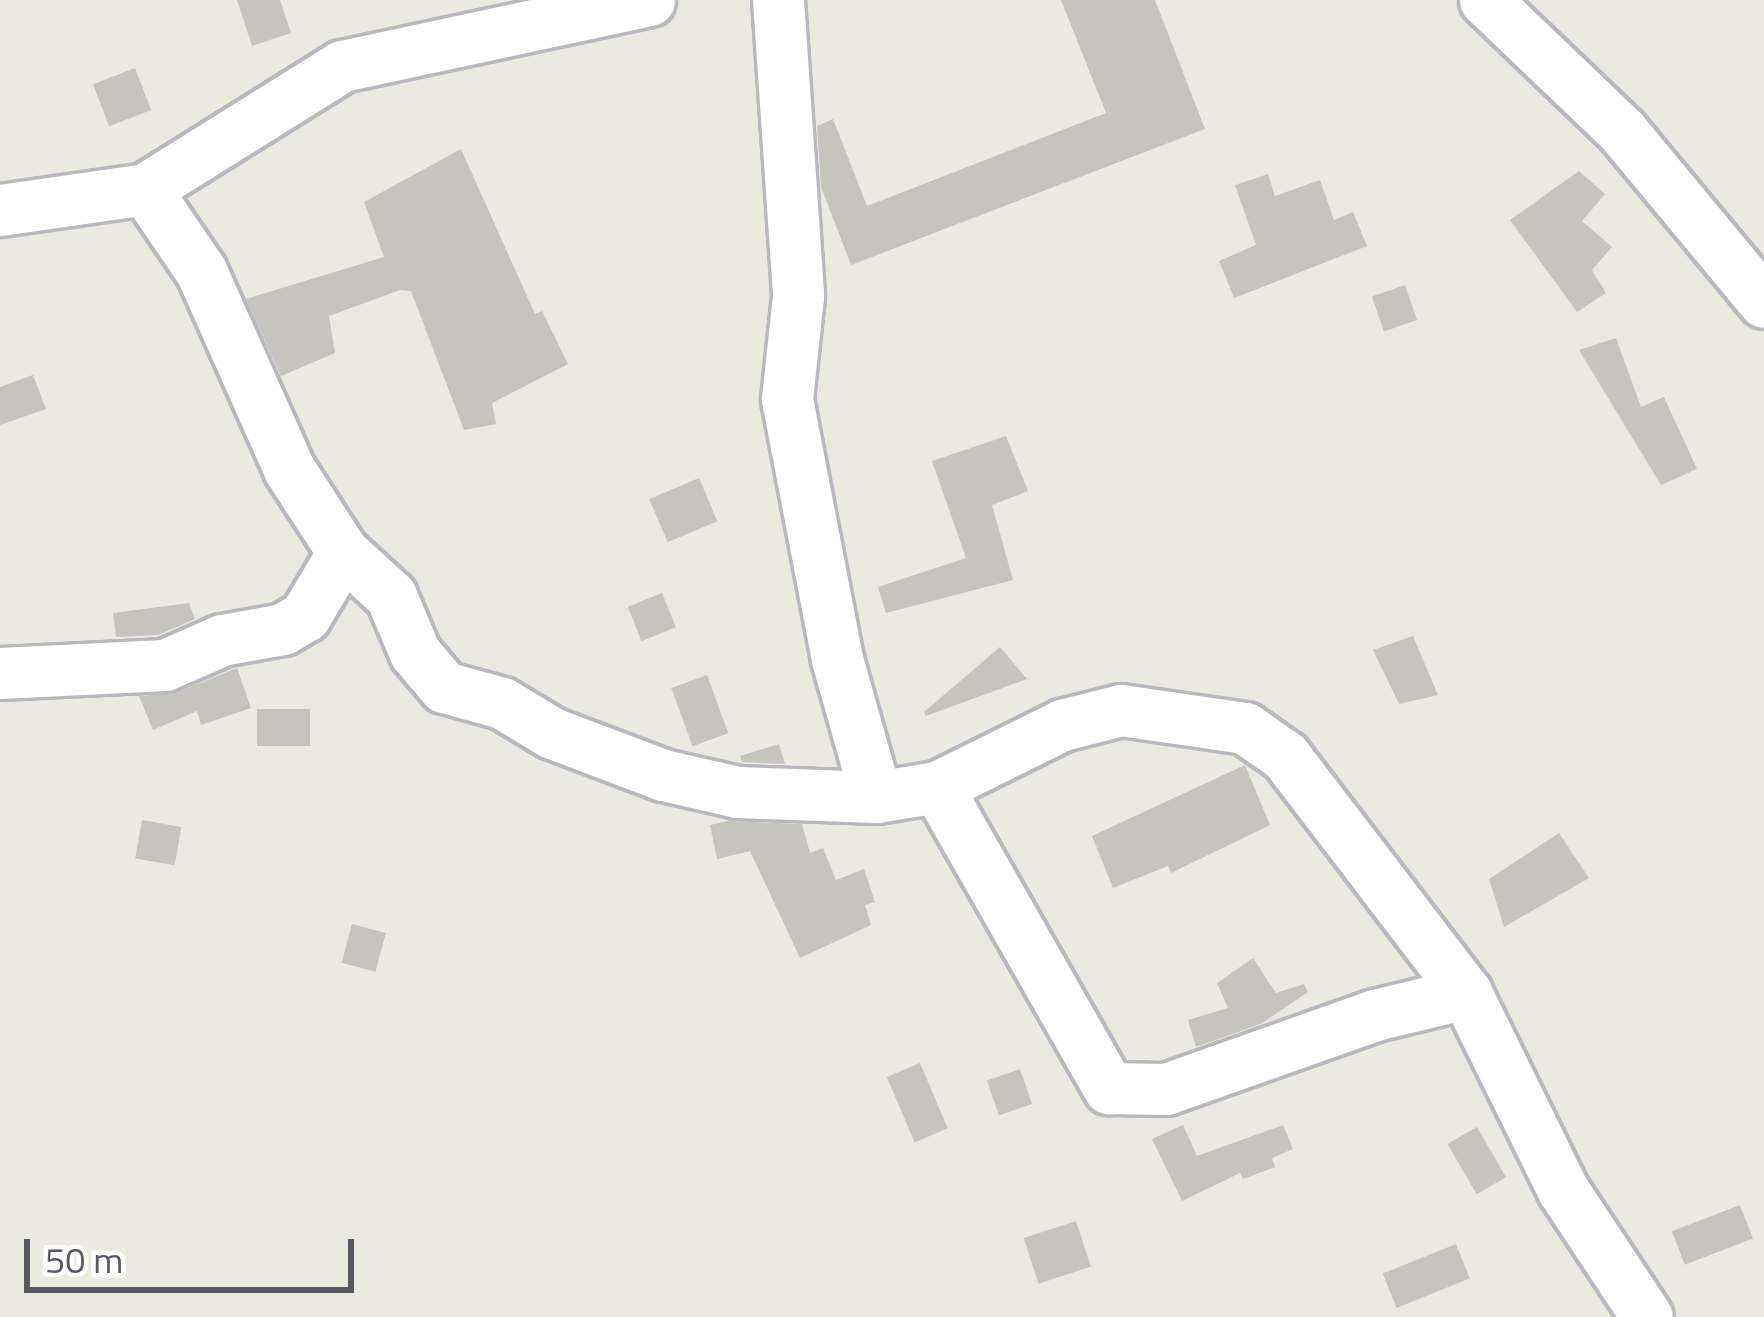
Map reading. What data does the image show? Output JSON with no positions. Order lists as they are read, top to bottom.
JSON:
{
  "scale_bar": "50 m"
}
